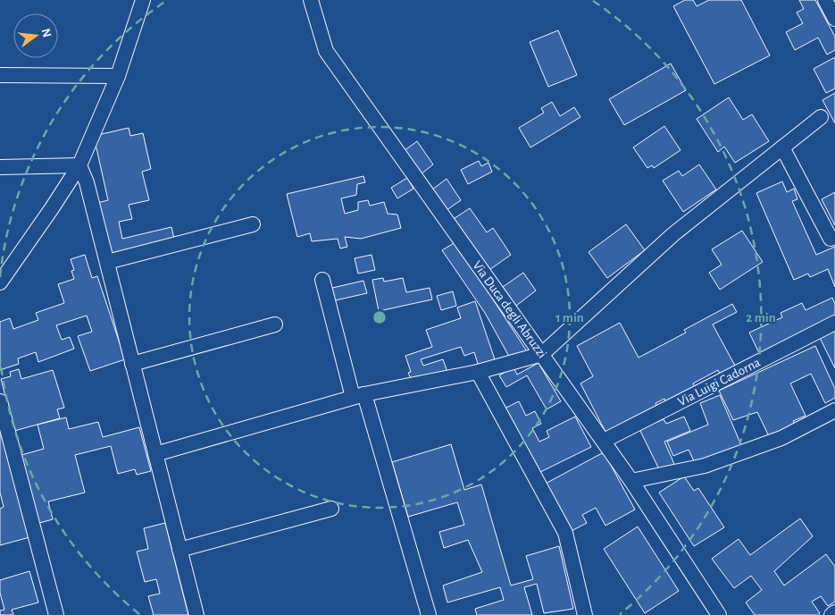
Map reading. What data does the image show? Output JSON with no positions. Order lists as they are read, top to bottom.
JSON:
{
  "streets": {
    "street": ["Via Duca degli Abruzzi", "Via Luigi Cadorna"]
  },
  "crossings": [
    ["Via Duca degli Abruzzi", "Via Luigi Cadorna"]
  ],
  "north": "right",
  "rings": ["1 min", "2 min"]
}
